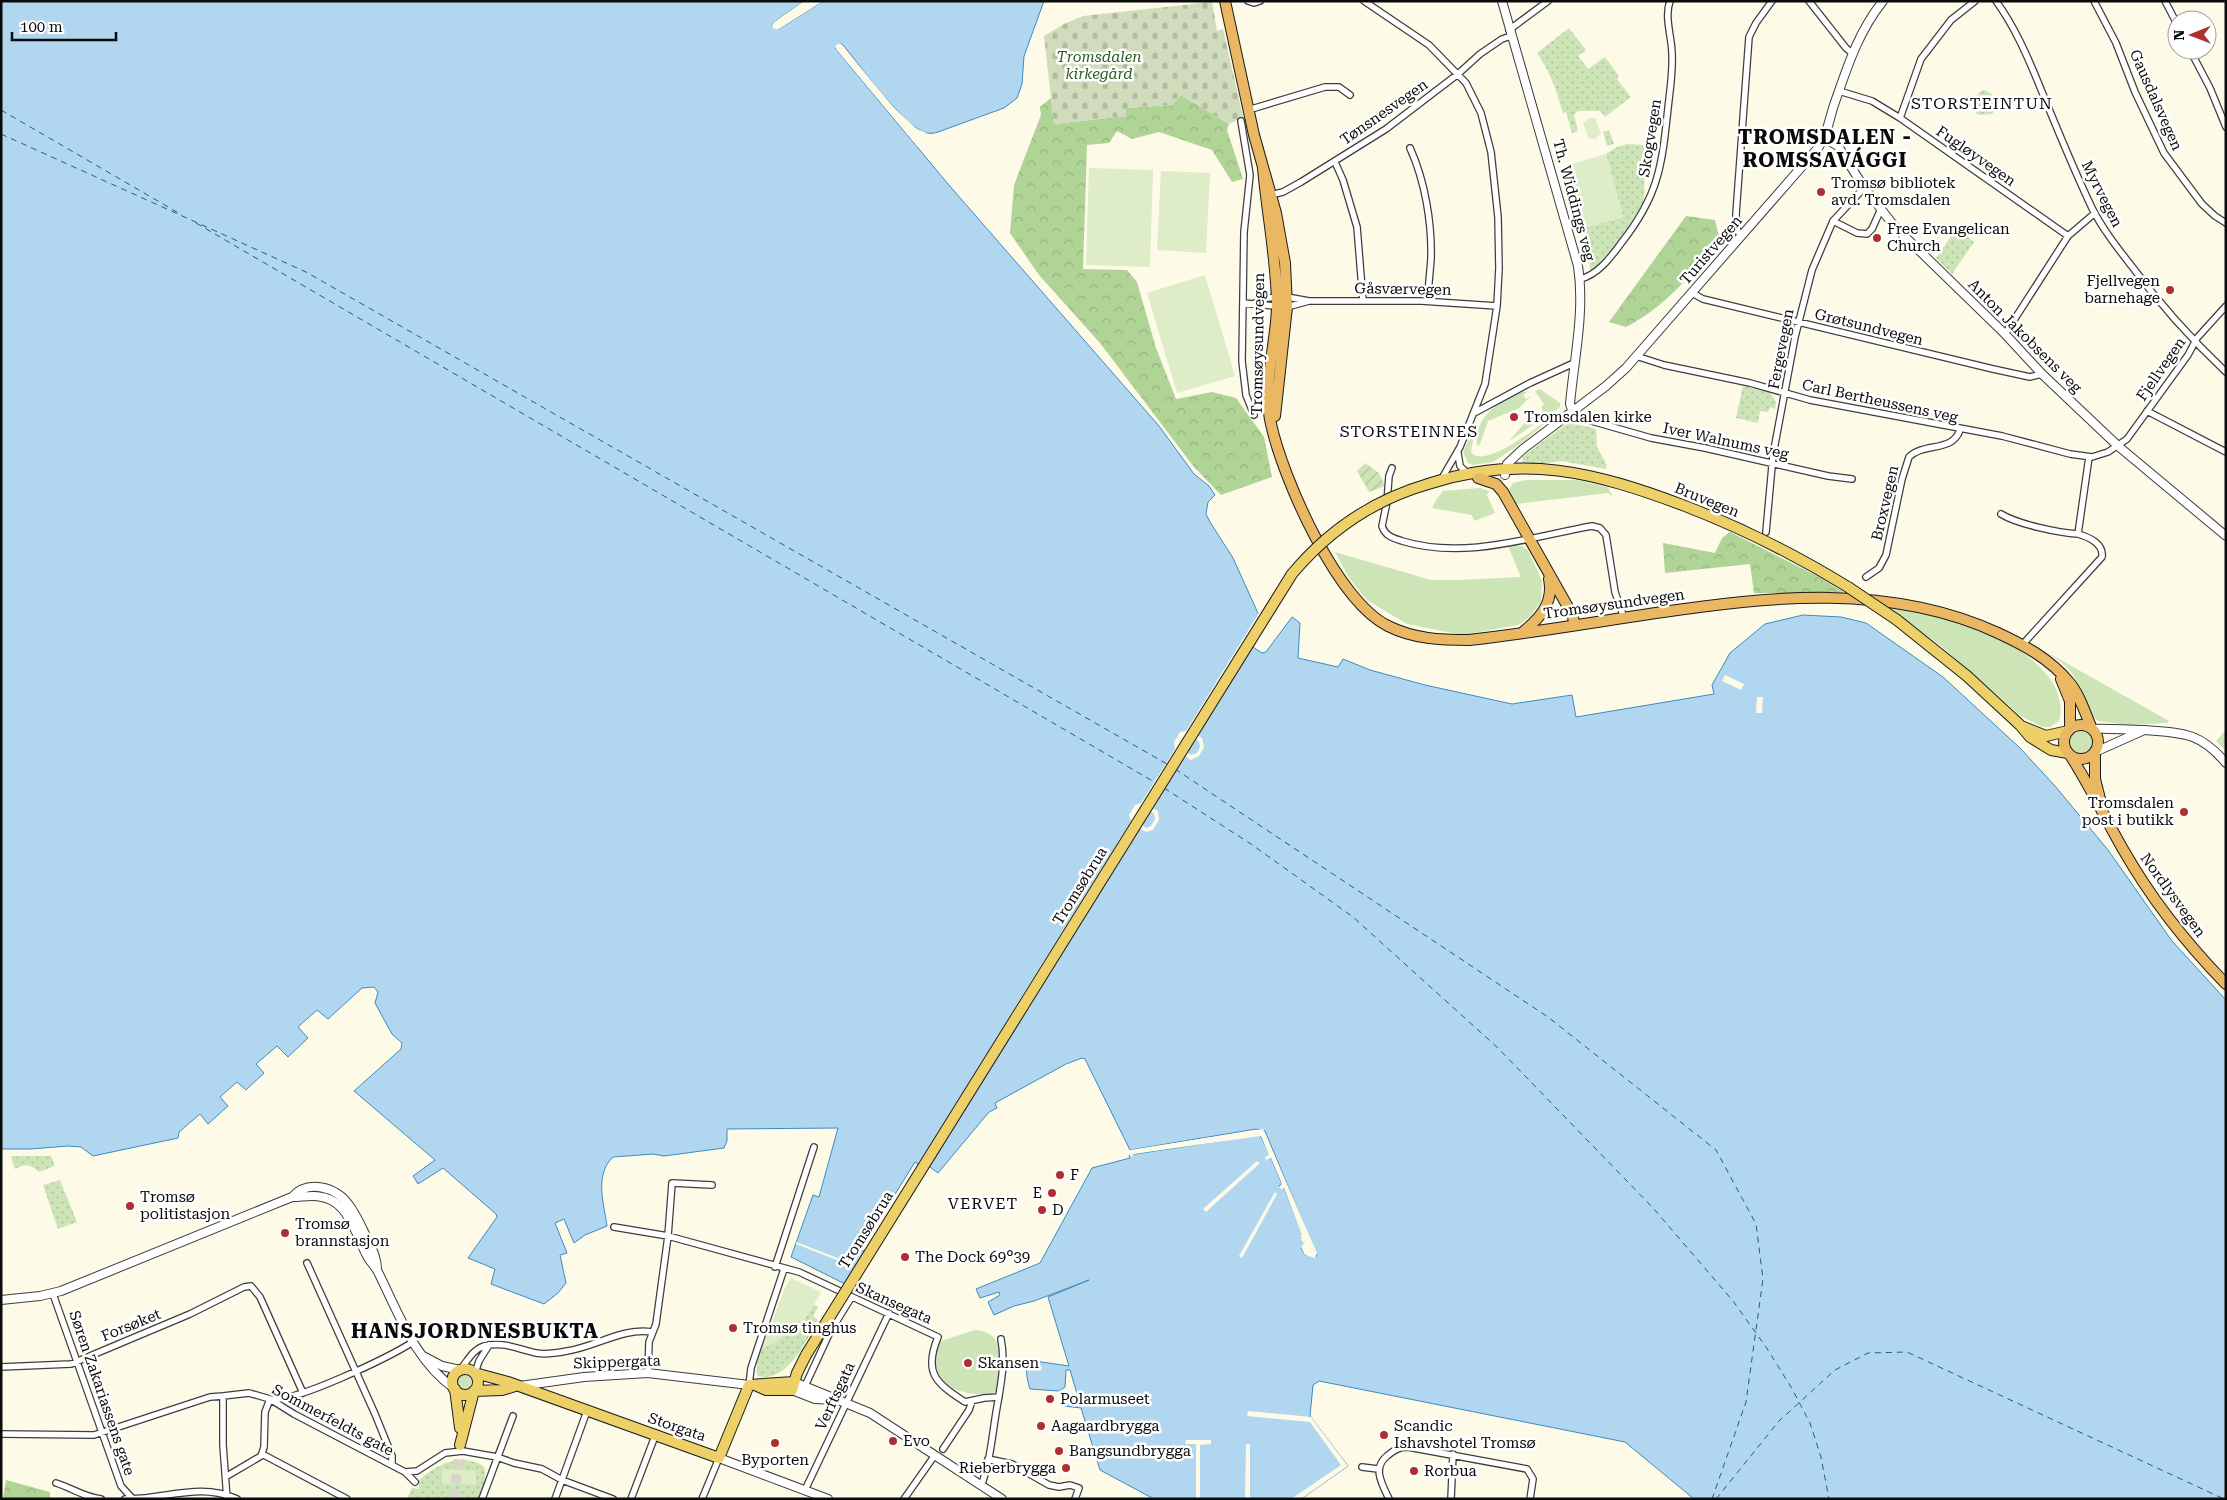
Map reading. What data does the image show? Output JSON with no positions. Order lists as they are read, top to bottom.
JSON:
{
  "streets": {
    "highway": ["Tromsøysundvegen", "Nordlysvegen"],
    "main road": [
      "Bruvegen",
      "Tromsøbrua",
      "Skippergata",
      "Storgata"
    ],
    "street": [
      "Gausdalsvegen",
      "Tønsnesvegen",
      "Skogvegen",
      "Fugløyvegen",
      "Myrvegen",
      "Th. Widdings veg",
      "Turistvegen",
      "Gåsværvegen",
      "Grøtsundvegen",
      "Anton Jakobsens veg",
      "Fergevegen",
      "Fjellvegen",
      "Carl Bertheussens veg",
      "Iver Walnums veg",
      "Broxvegen",
      "Skansegata",
      "Forsøket",
      "Søren Zakariassens gate",
      "Verftsgata",
      "Sommerfeldts gate"
    ]
  },
  "crossings": [
    ["Tønsnesvegen", "Th. Widdings veg"],
    ["Tønsnesvegen", "Tromsøysundvegen"],
    ["Skogvegen", "Th. Widdings veg"],
    ["Fugløyvegen", "Turistvegen"],
    ["Myrvegen", "Fjellvegen"],
    ["Th. Widdings veg", "Turistvegen"],
    ["Th. Widdings veg", "Iver Walnums veg"],
    ["Turistvegen", "Grøtsundvegen"],
    ["Turistvegen", "Anton Jakobsens veg"],
    ["Turistvegen", "Carl Bertheussens veg"],
    ["Turistvegen", "Iver Walnums veg"],
    ["Turistvegen", "Bruvegen"],
    ["Gåsværvegen", "Tromsøysundvegen"],
    ["Grøtsundvegen", "Anton Jakobsens veg"],
    ["Grøtsundvegen", "Fergevegen"],
    ["Anton Jakobsens veg", "Fergevegen"],
    ["Anton Jakobsens veg", "Fjellvegen"],
    ["Anton Jakobsens veg", "Carl Bertheussens veg"],
    ["Tromsøysundvegen", "Nordlysvegen"],
    ["Fergevegen", "Carl Bertheussens veg"],
    ["Fergevegen", "Iver Walnums veg"],
    ["Fjellvegen", "Carl Bertheussens veg"],
    ["Carl Bertheussens veg", "Broxvegen"],
    ["Bruvegen", "Tromsøbrua"],
    ["Tromsøbrua", "Skippergata"],
    ["Skansegata", "Verftsgata"],
    ["Forsøket", "Søren Zakariassens gate"],
    ["Skippergata", "Verftsgata"],
    ["Skippergata", "Storgata"],
    ["Søren Zakariassens gate", "Sommerfeldts gate"],
    ["Verftsgata", "Storgata"]
  ],
  "districts": [
    "STORSTEINTUN",
    "TROMSDALEN - ROMSSAVÁGGI",
    "STORSTEINNES",
    "VERVET",
    "HANSJORDNESBUKTA"
  ],
  "parks": ["Tromsdalen kirkegård"],
  "places": [
    "Tromsø bibliotek avd. Tromsdalen",
    "Free Evangelican Church",
    "Fjellvegen barnehage",
    "Tromsdalen kirke",
    "Tromsdalen post i butikk",
    "F",
    "E",
    "Tromsø politistasjon",
    "D",
    "Tromsø brannstasjon",
    "The Dock 69°39",
    "Tromsø tinghus",
    "Skansen",
    "Polarmuseet",
    "Aagaardbrygga",
    "Scandic Ishavshotel Tromsø",
    "Evo",
    "Byporten",
    "Bangsundbrygga",
    "Rieberbrygga",
    "Rorbua"
  ],
  "scale_bar": "100 m",
  "north": "left"
}
